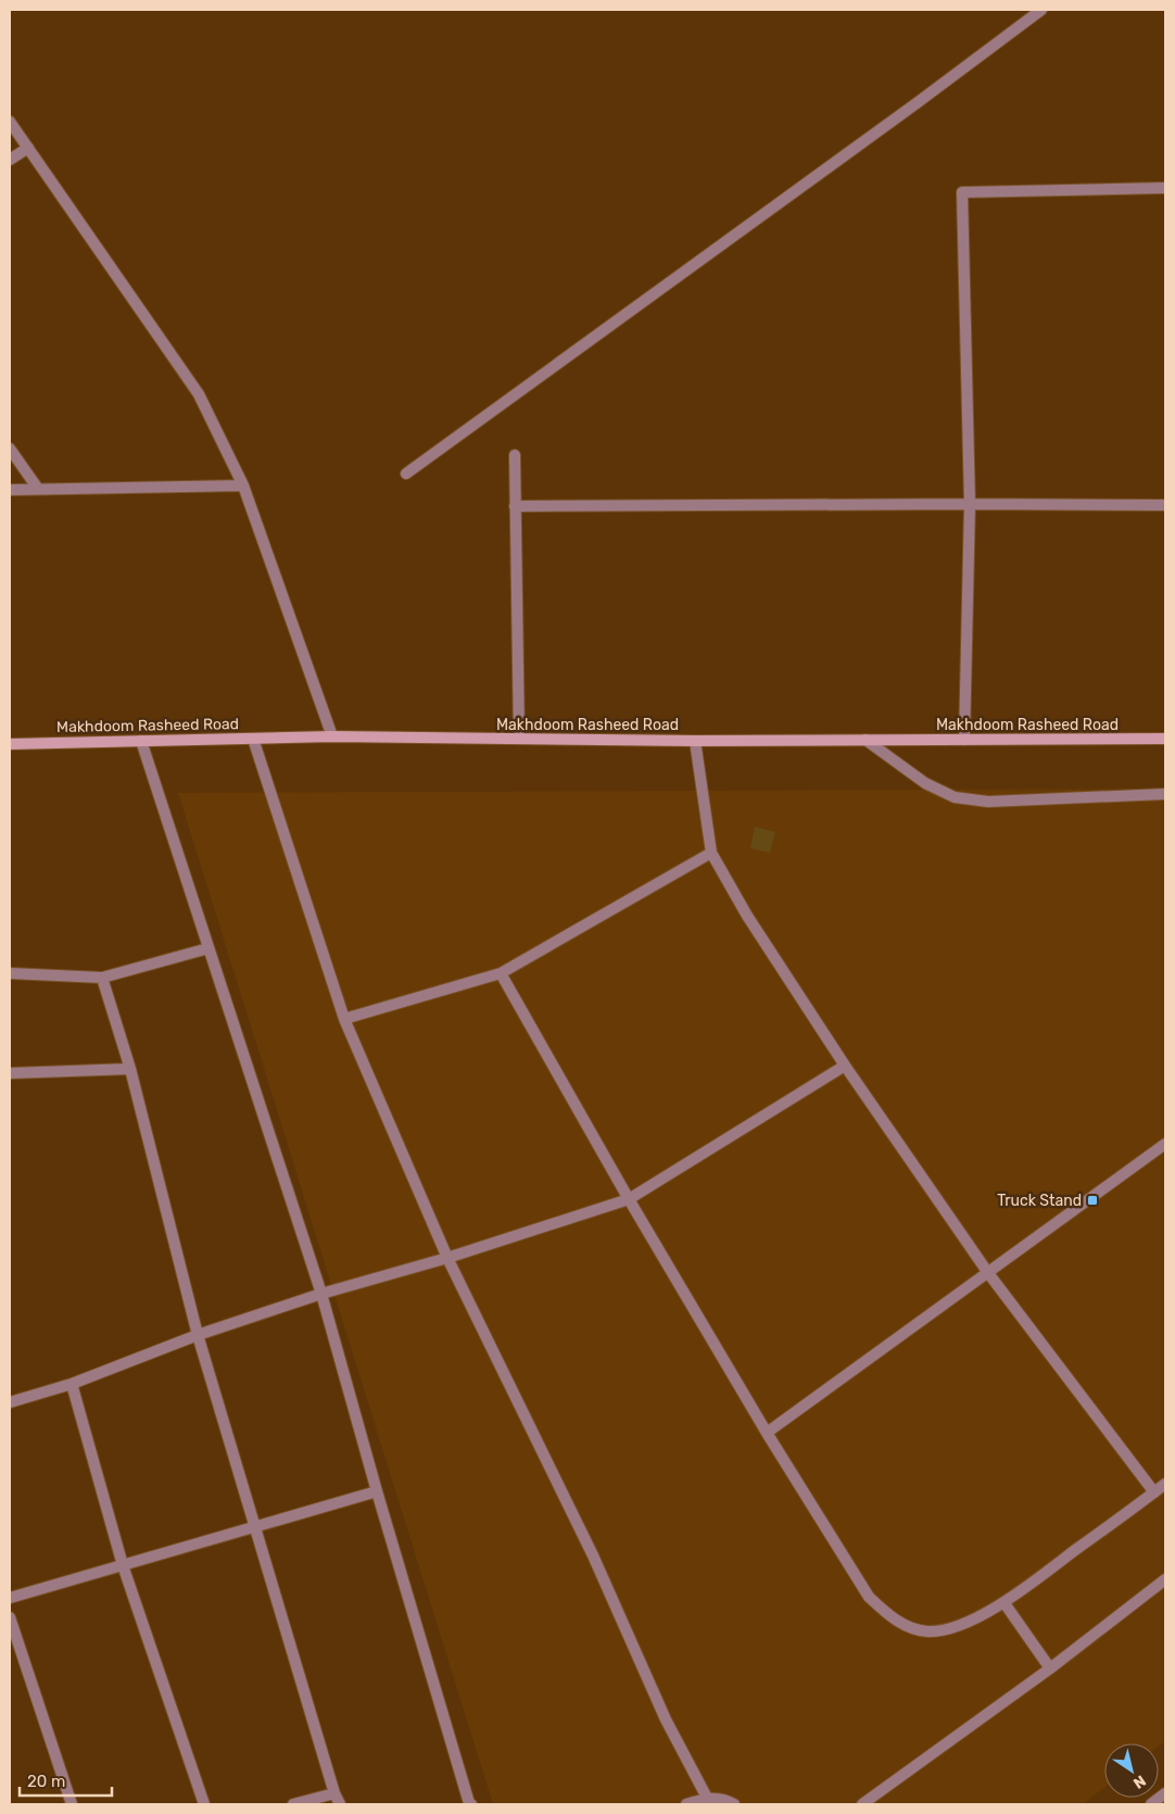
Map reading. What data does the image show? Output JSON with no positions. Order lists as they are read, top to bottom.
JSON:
{
  "streets": {
    "main road": ["Makhdoom Rasheed Road"]
  },
  "places": {
    "transit": ["Truck Stand"]
  },
  "scale_bar": "20 m",
  "north": "bottom right"
}
